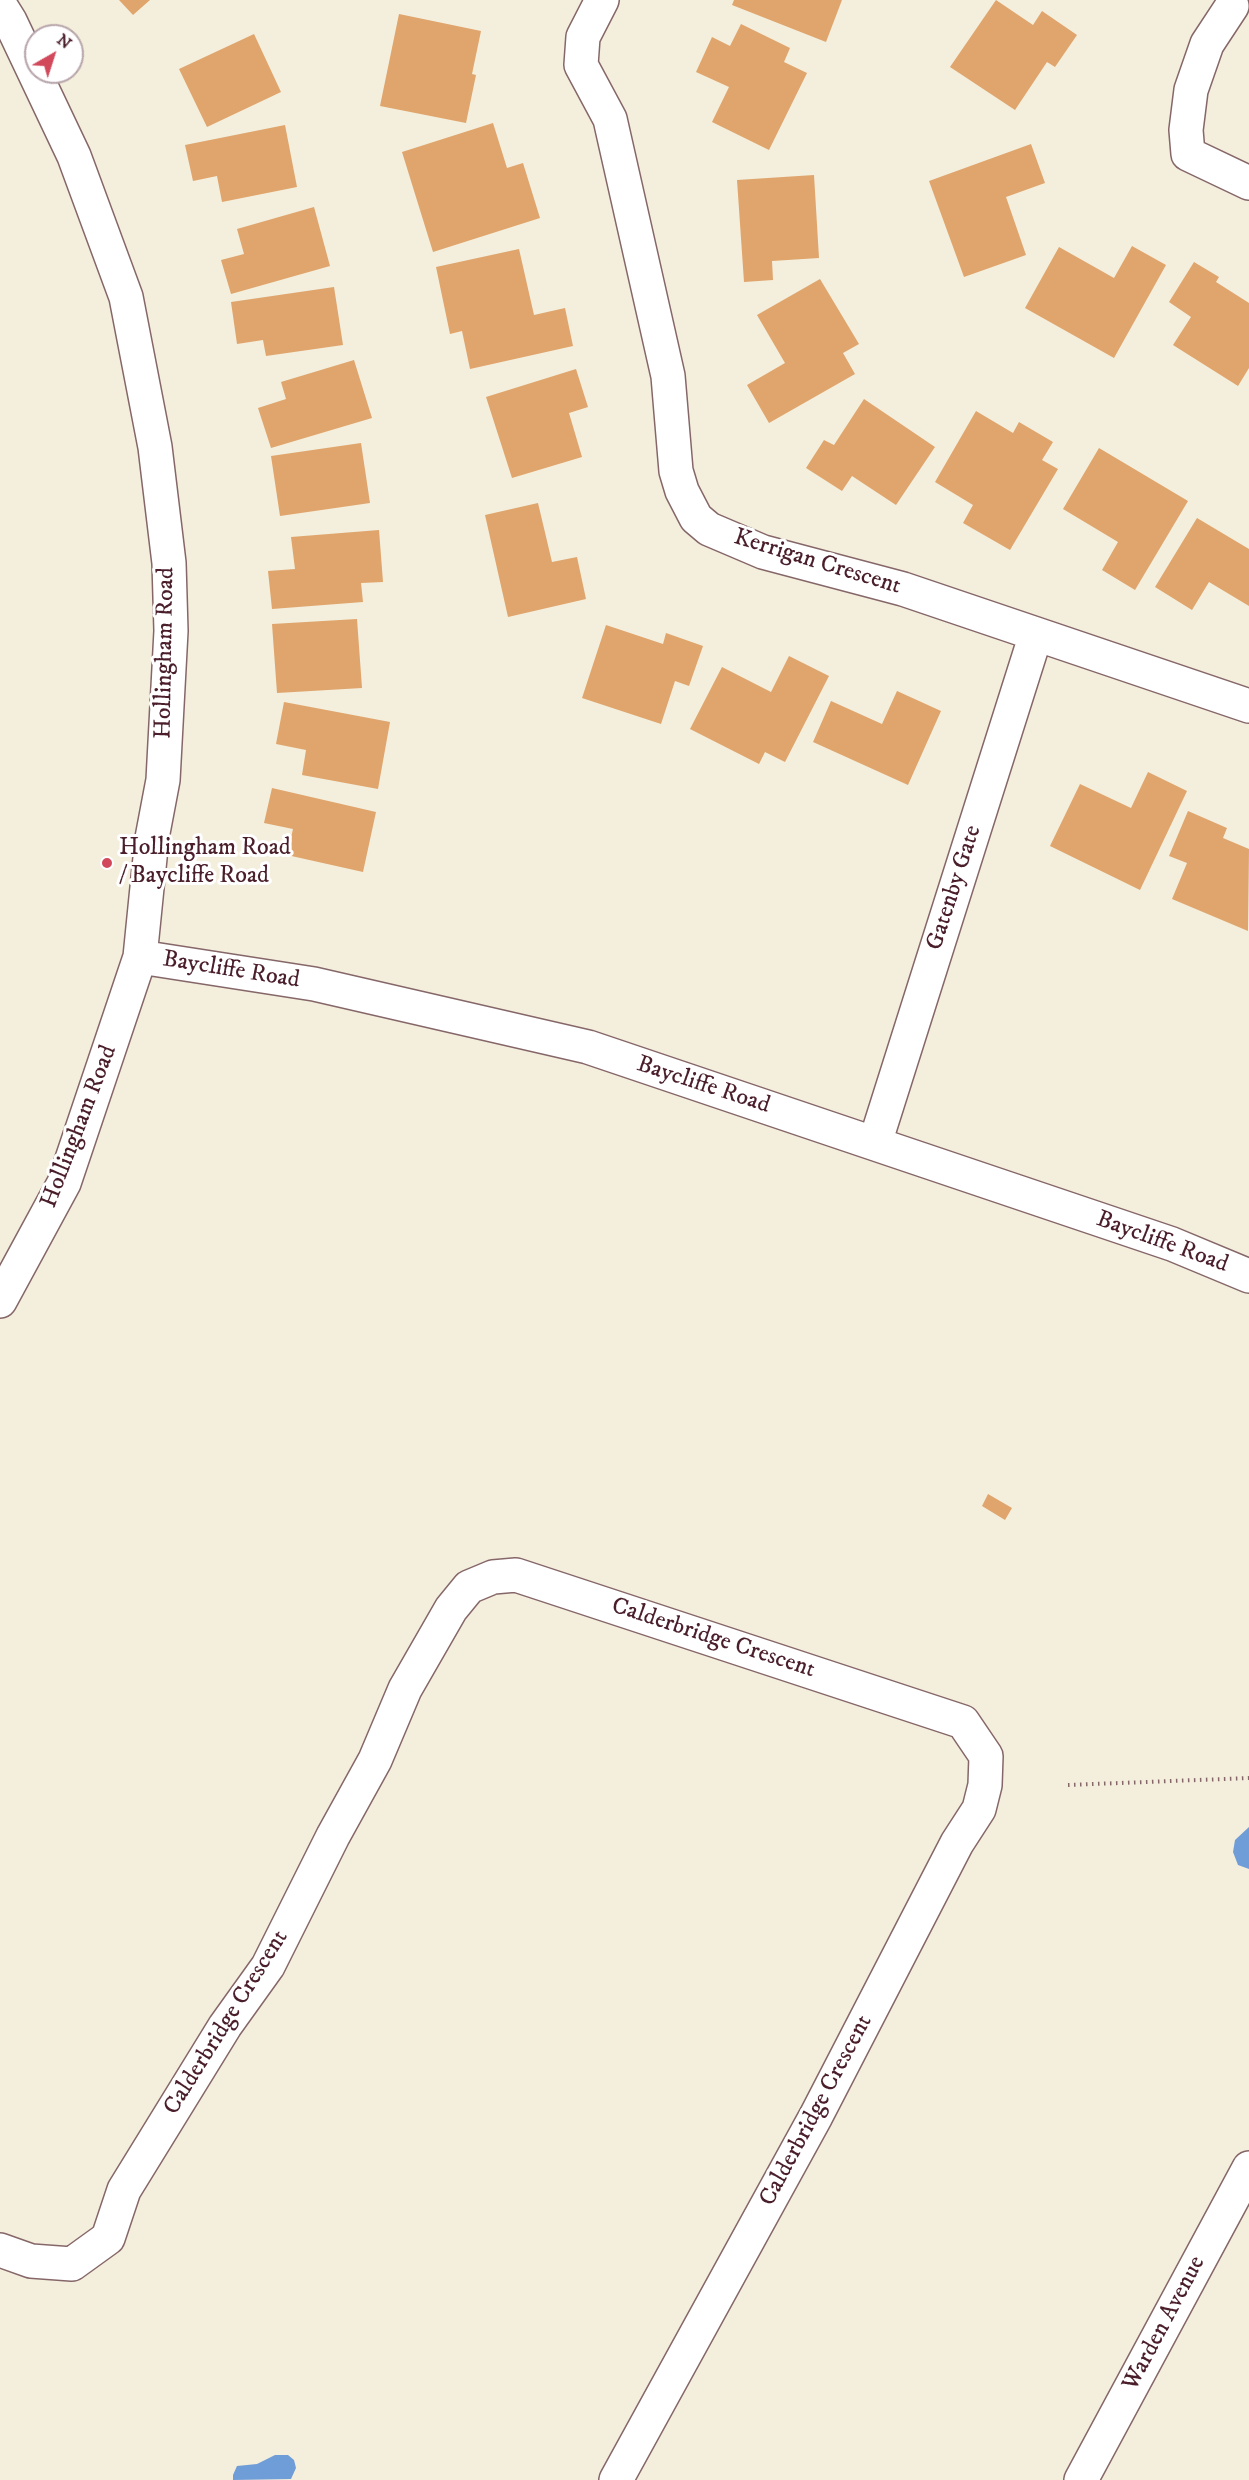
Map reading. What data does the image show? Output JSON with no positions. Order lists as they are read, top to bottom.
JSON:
{
  "streets": {
    "street": [
      "Kerrigan Crescent",
      "Hollingham Road",
      "Gatenby Gate",
      "Baycliffe Road",
      "Calderbridge Crescent",
      "Warden Avenue"
    ]
  },
  "crossings": [
    ["Kerrigan Crescent", "Gatenby Gate"],
    ["Hollingham Road", "Baycliffe Road"],
    ["Gatenby Gate", "Baycliffe Road"]
  ],
  "places": ["Hollingham Road / Baycliffe Road"],
  "north": "top right"
}
